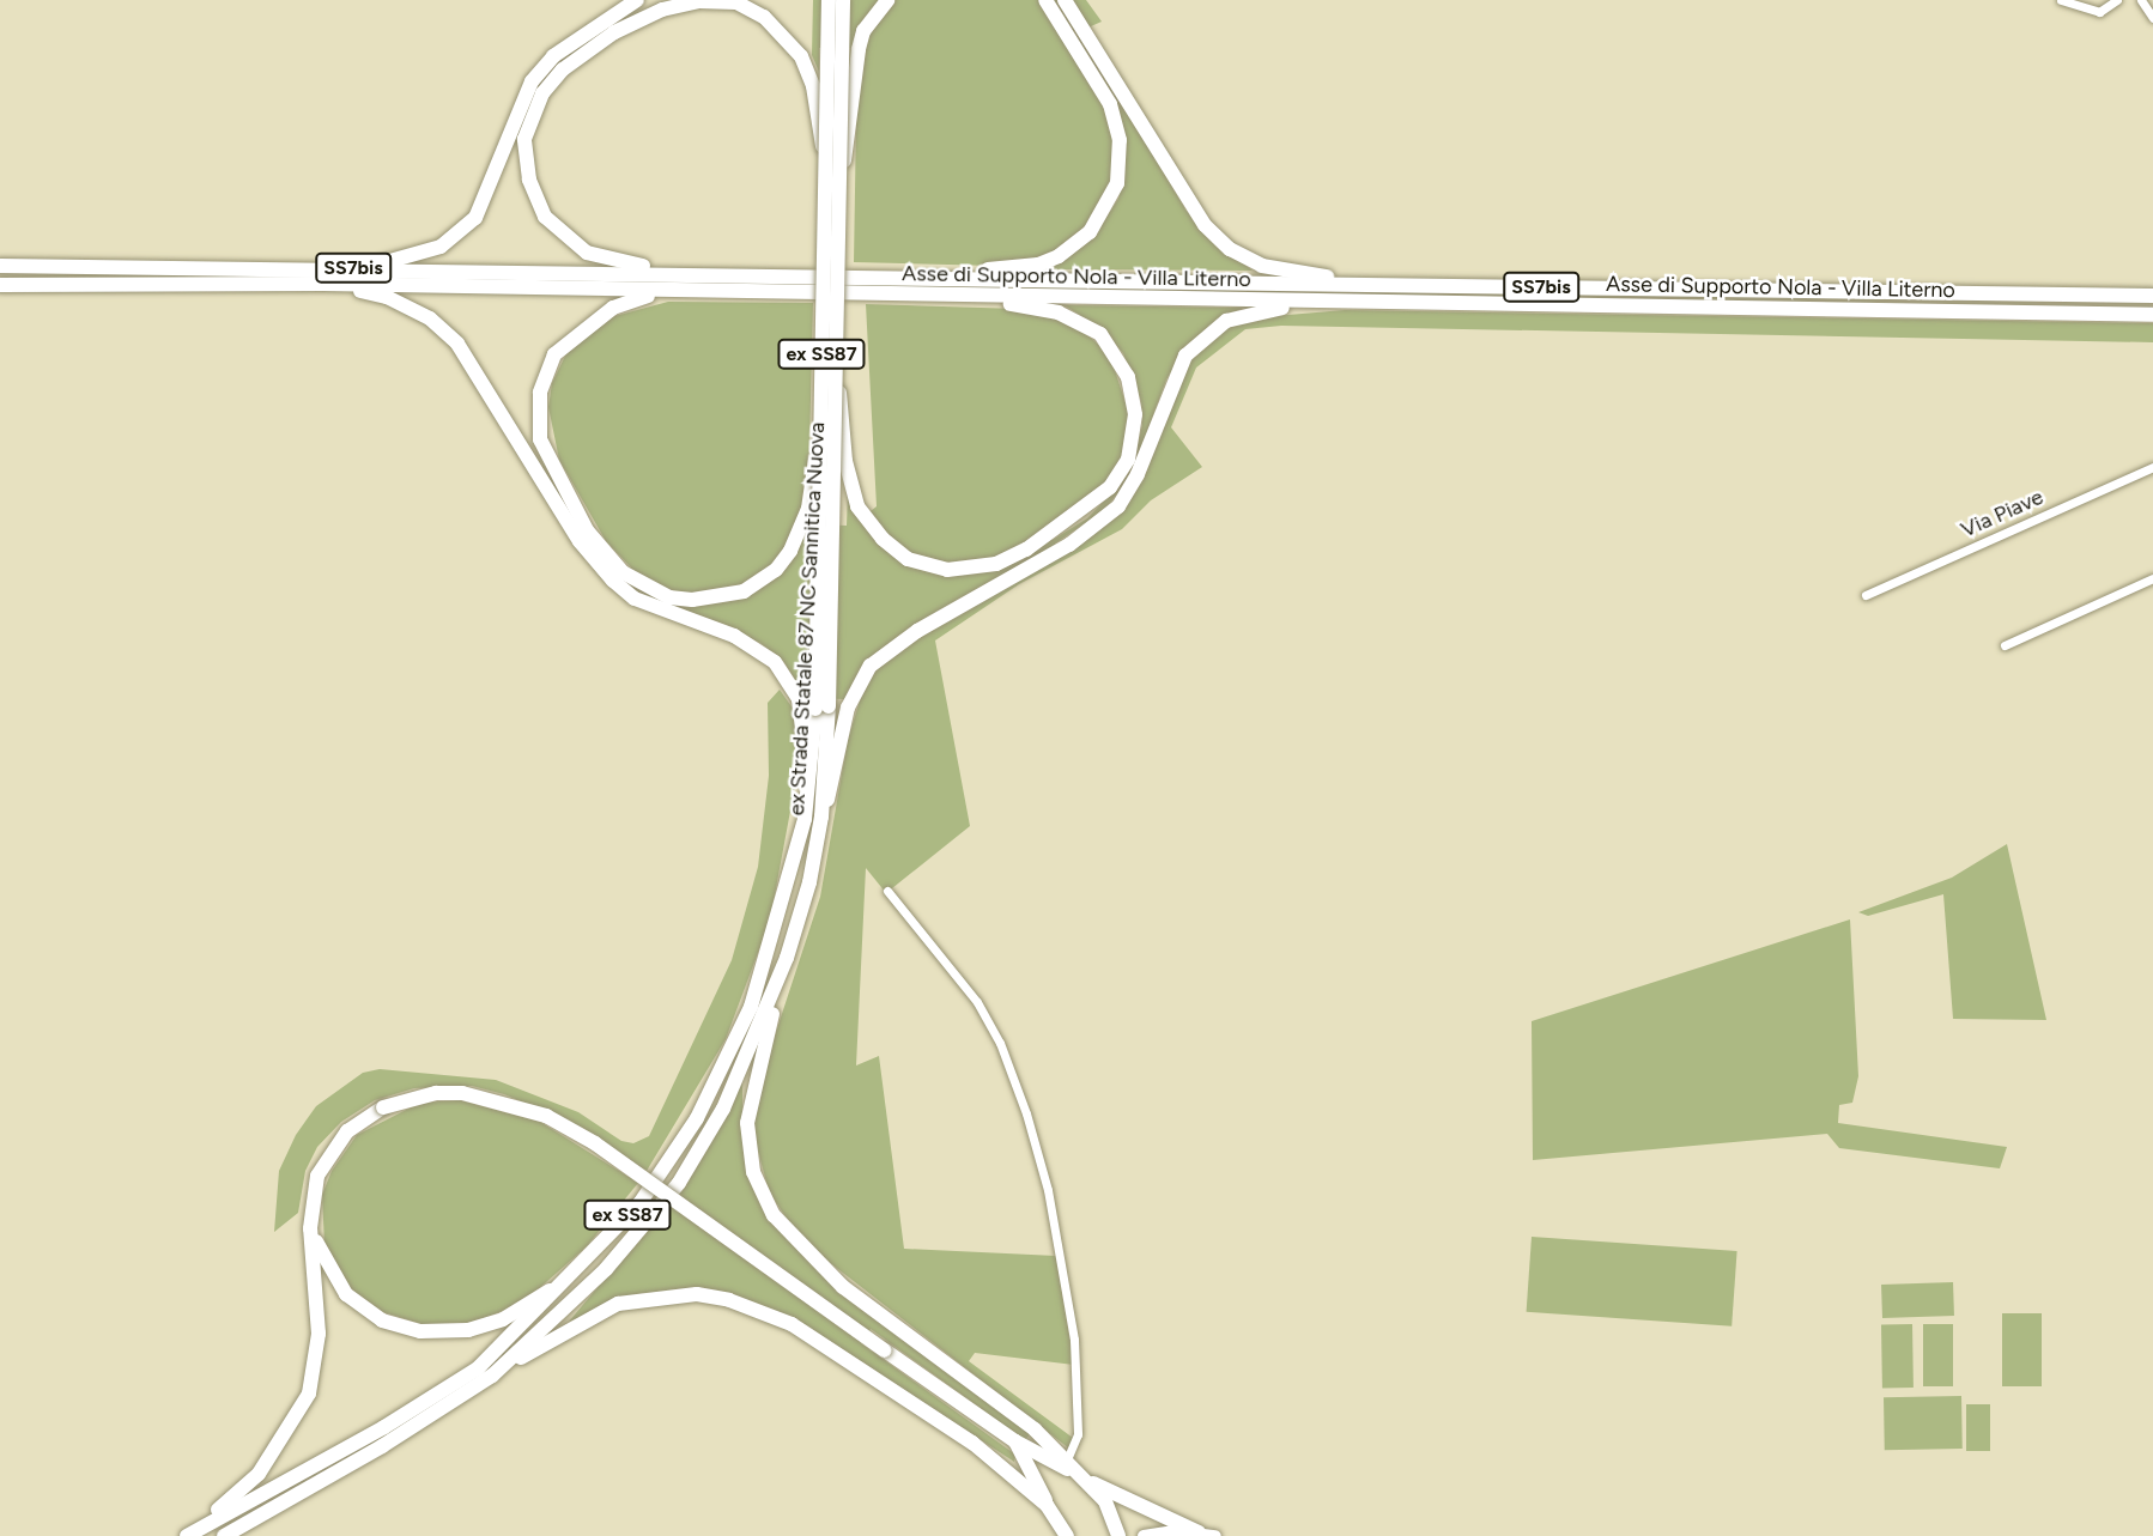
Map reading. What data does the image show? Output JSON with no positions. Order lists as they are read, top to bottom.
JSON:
{
  "streets": {
    "highway": [
      "SS7bis",
      "Asse di Supporto Nola - Villa Literno",
      "ex SS87",
      "ex Strada Statale 87 NC Sannitica Nuova"
    ],
    "street": ["Via Piave"]
  }
}
